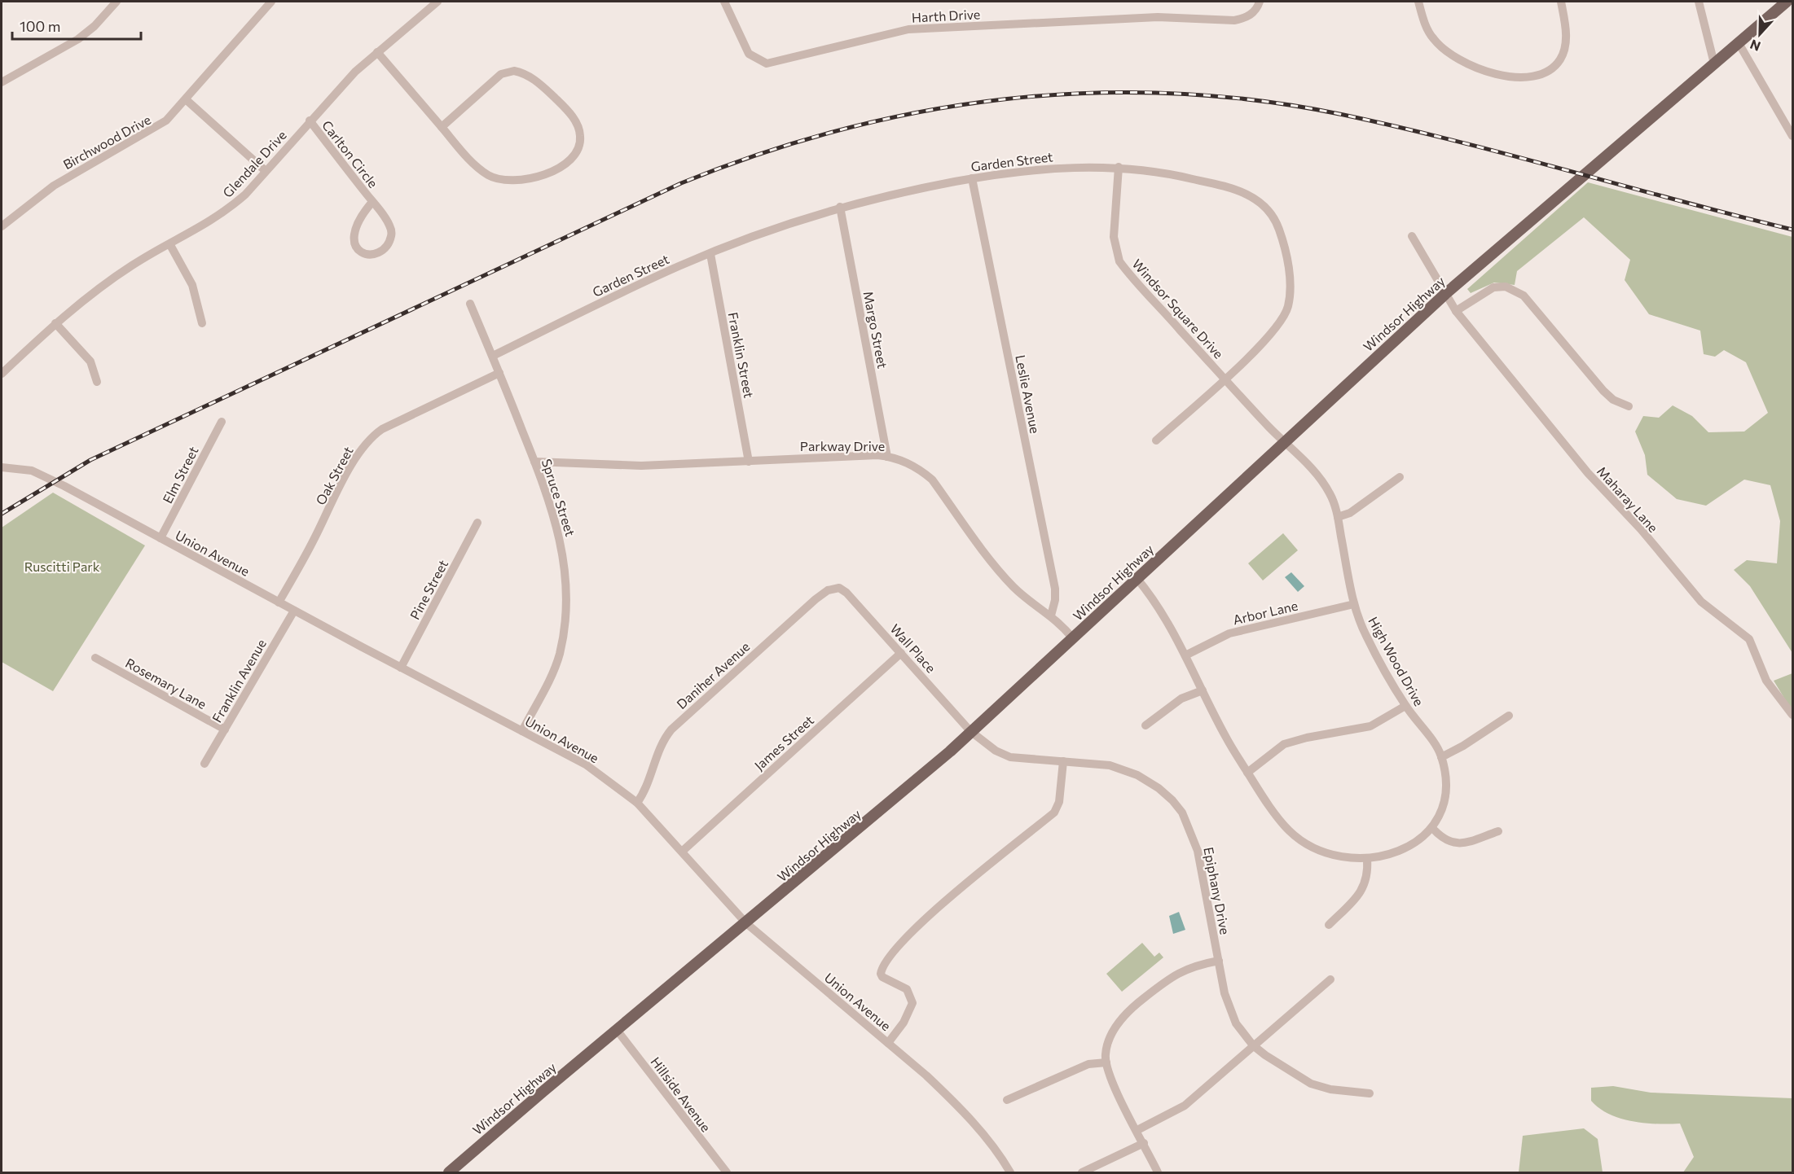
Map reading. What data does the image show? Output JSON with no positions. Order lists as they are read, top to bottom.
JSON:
{
  "streets": {
    "main road": ["Windsor Highway"],
    "street": [
      "Harth Drive",
      "Birchwood Drive",
      "Carlton Circle",
      "Garden Street",
      "Glendale Drive",
      "Windsor Square Drive",
      "Margo Street",
      "Franklin Street",
      "Leslie Avenue",
      "Parkway Drive",
      "Elm Street",
      "Oak Street",
      "Spruce Street",
      "Maharay Lane",
      "Union Avenue",
      "Pine Street",
      "Arbor Lane",
      "Wall Place",
      "High Wood Drive",
      "Daniher Avenue",
      "Franklin Avenue",
      "Rosemary Lane",
      "James Street",
      "Epiphany Drive",
      "Hillside Avenue"
    ]
  },
  "crossings": [
    ["Carlton Circle", "Glendale Drive"],
    ["Garden Street", "Windsor Square Drive"],
    ["Garden Street", "Margo Street"],
    ["Garden Street", "Franklin Street"],
    ["Garden Street", "Leslie Avenue"],
    ["Garden Street", "Spruce Street"],
    ["Windsor Square Drive", "Windsor Highway"],
    ["Windsor Square Drive", "High Wood Drive"],
    ["Windsor Highway", "Parkway Drive"],
    ["Windsor Highway", "Maharay Lane"],
    ["Windsor Highway", "Union Avenue"],
    ["Windsor Highway", "Wall Place"],
    ["Windsor Highway", "High Wood Drive"],
    ["Windsor Highway", "Epiphany Drive"],
    ["Windsor Highway", "Hillside Avenue"],
    ["Margo Street", "Parkway Drive"],
    ["Franklin Street", "Parkway Drive"],
    ["Leslie Avenue", "Parkway Drive"],
    ["Parkway Drive", "Spruce Street"],
    ["Elm Street", "Union Avenue"],
    ["Oak Street", "Spruce Street"],
    ["Oak Street", "Union Avenue"],
    ["Spruce Street", "Union Avenue"],
    ["Union Avenue", "Pine Street"],
    ["Union Avenue", "Daniher Avenue"],
    ["Union Avenue", "Franklin Avenue"],
    ["Union Avenue", "James Street"],
    ["Arbor Lane", "High Wood Drive"],
    ["Wall Place", "Daniher Avenue"],
    ["Wall Place", "James Street"],
    ["Wall Place", "Epiphany Drive"],
    ["Franklin Avenue", "Rosemary Lane"]
  ],
  "parks": ["Ruscitti Park"],
  "scale_bar": "100 m",
  "north": "bottom"
}
